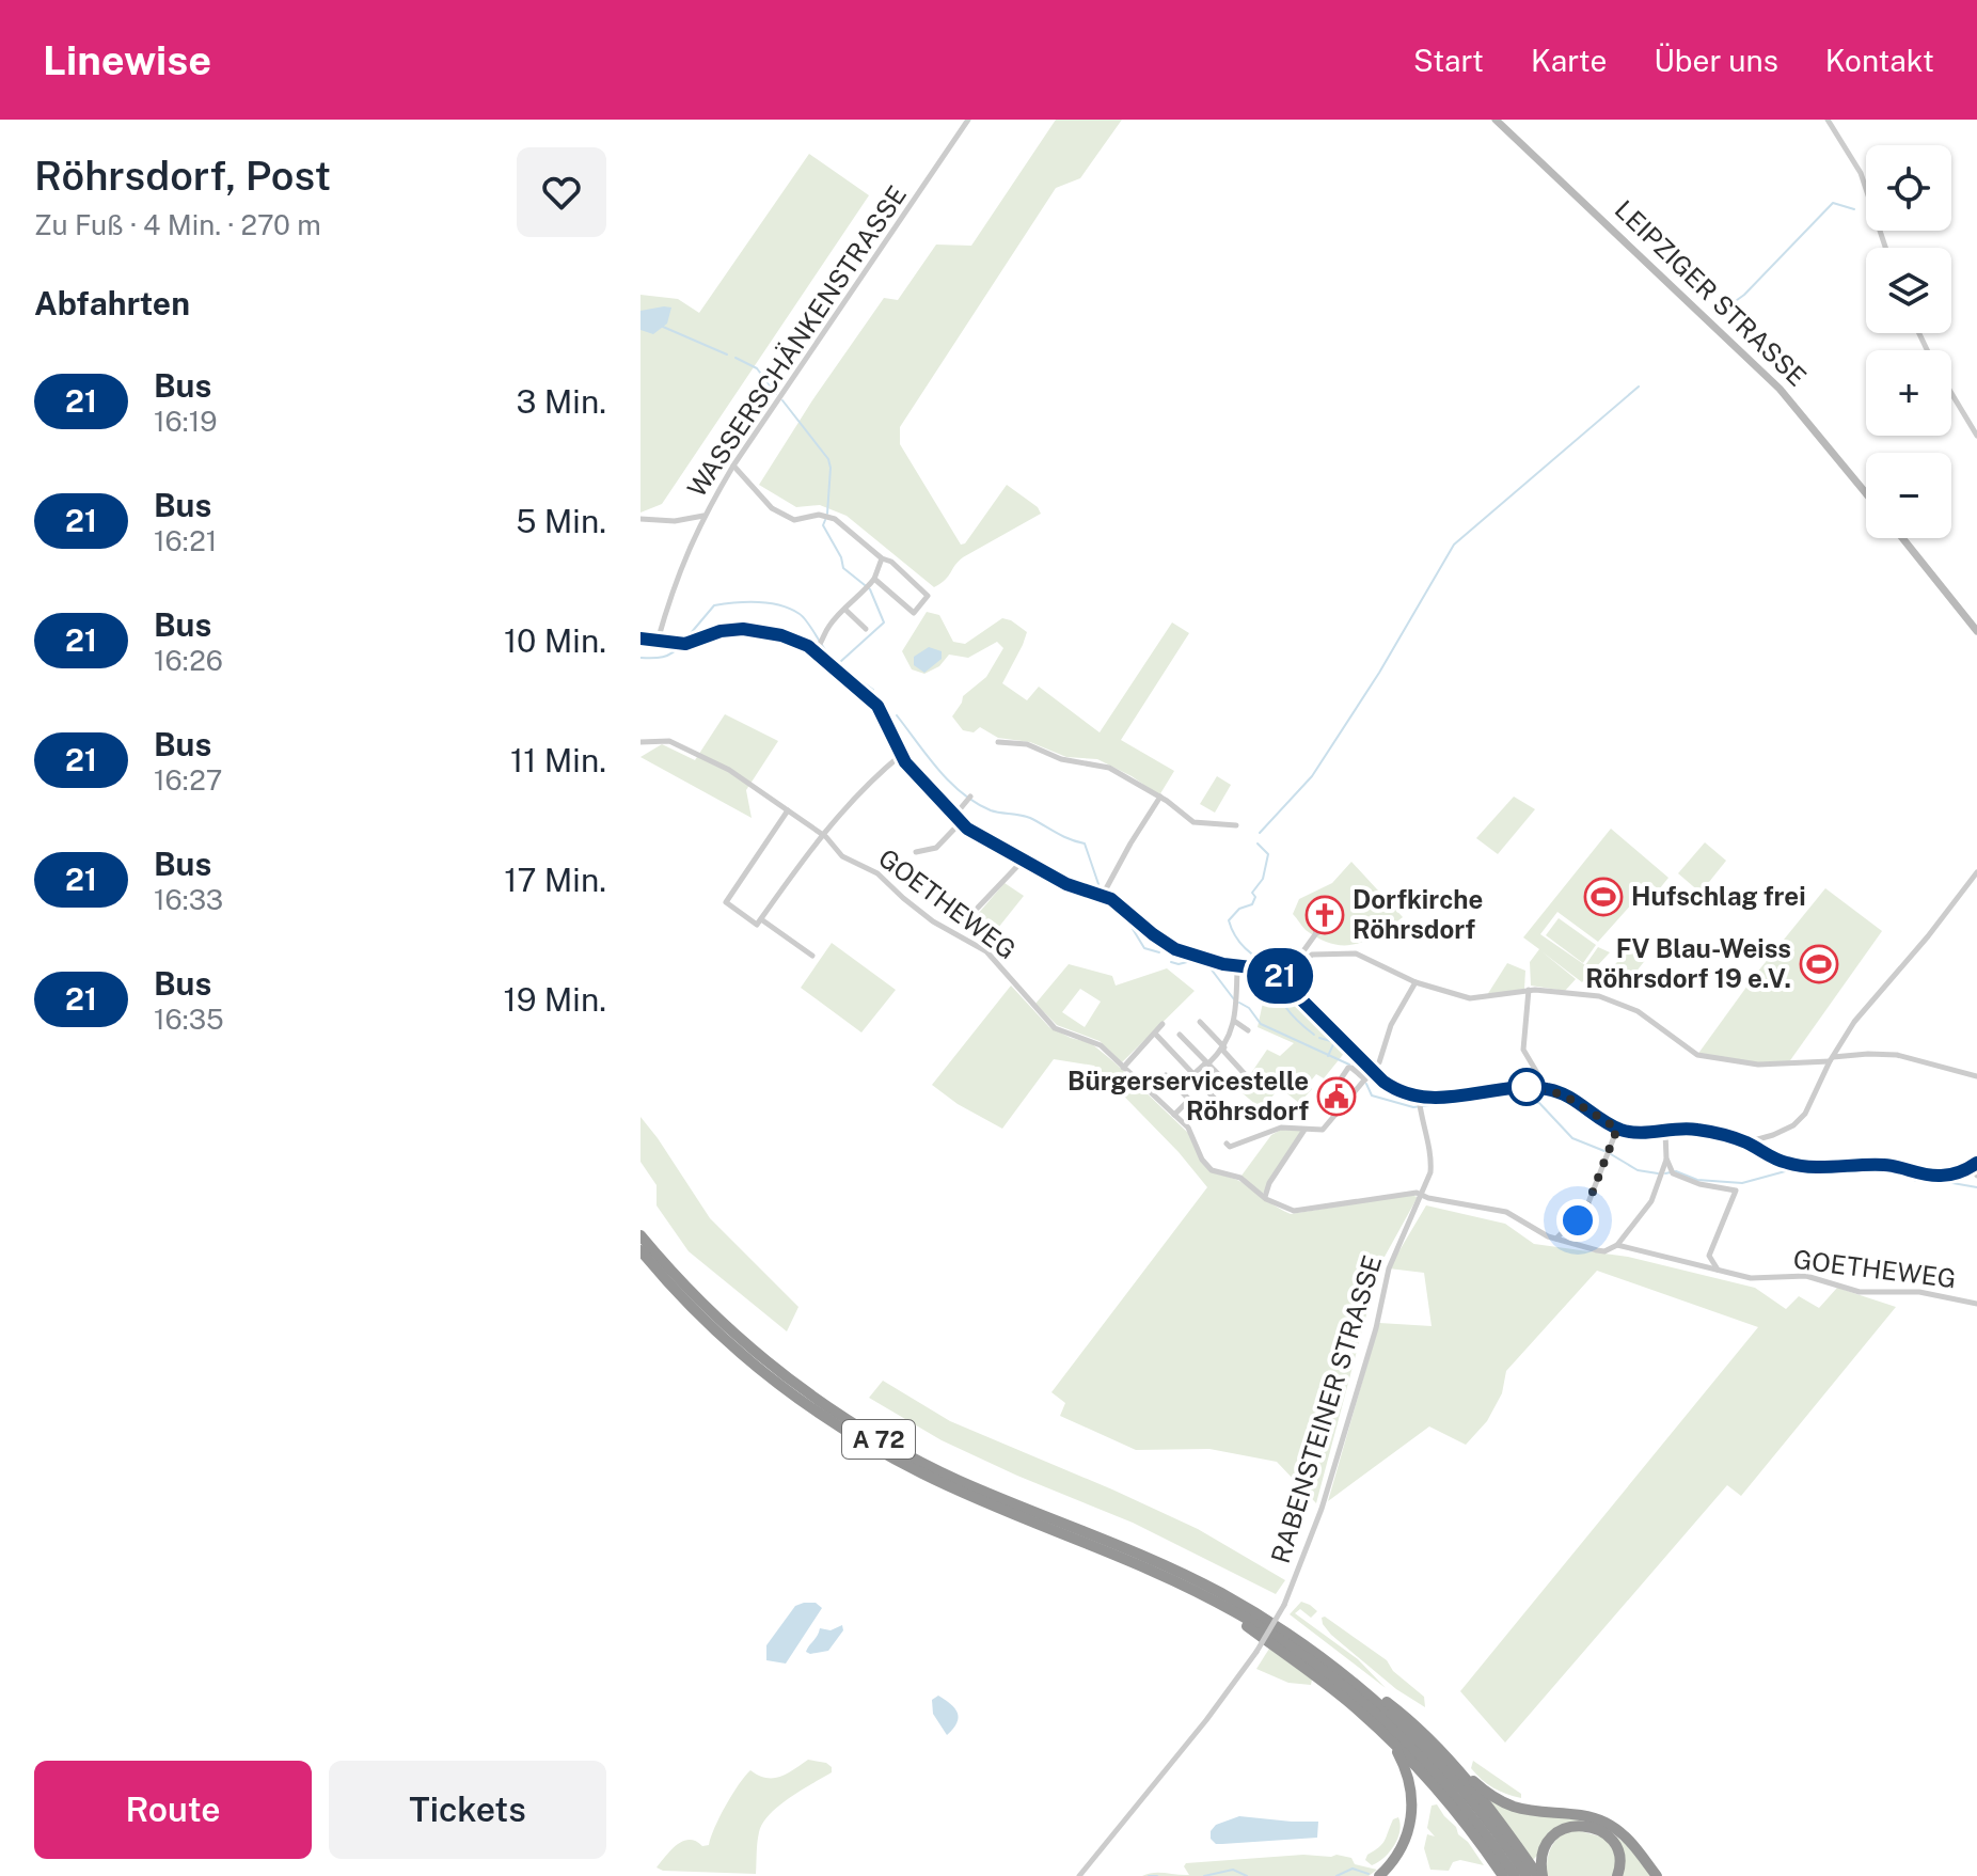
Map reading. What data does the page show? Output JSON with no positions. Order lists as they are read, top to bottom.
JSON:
{
  "streets": {
    "highway": ["A 72"],
    "street": [
      "LEIPZIGER STRASSE",
      "WASSERSCHÄNKENSTRASSE",
      "GOETHEWEG",
      "RABENSTEINER STRASSE"
    ]
  },
  "crossings": [
    ["GOETHEWEG", "RABENSTEINER STRASSE"]
  ],
  "places": {
    "sports": ["Hufschlag frei", "FV Blau-Weiss Röhrsdorf 19 e.V."],
    "church": ["Dorfkirche Röhrsdorf"],
    "public building": ["Bürgerservicestelle Röhrsdorf"]
  },
  "lines": ["bus line 21"],
  "page": {
    "header": "Linewise",
    "nav": [
      "Start",
      "Karte",
      "Über uns",
      "Kontakt"
    ],
    "heading": [
      ["Röhrsdorf, Post", "Zu Fuß · 4 Min. · 270 m"],
      "Abfahrten"
    ],
    "on_map": "21",
    "map_buttons": ["+", "−"],
    "list": [
      {
        "mark": "21",
        "name": "Bus",
        "note": "16:19",
        "value": "3 Min."
      },
      {
        "mark": "21",
        "name": "Bus",
        "note": "16:21",
        "value": "5 Min."
      },
      {
        "mark": "21",
        "name": "Bus",
        "note": "16:26",
        "value": "10 Min."
      },
      {
        "mark": "21",
        "name": "Bus",
        "note": "16:27",
        "value": "11 Min."
      },
      {
        "mark": "21",
        "name": "Bus",
        "note": "16:33",
        "value": "17 Min."
      },
      {
        "mark": "21",
        "name": "Bus",
        "note": "16:35",
        "value": "19 Min."
      }
    ],
    "buttons": ["Route", "Tickets"]
  }
}
